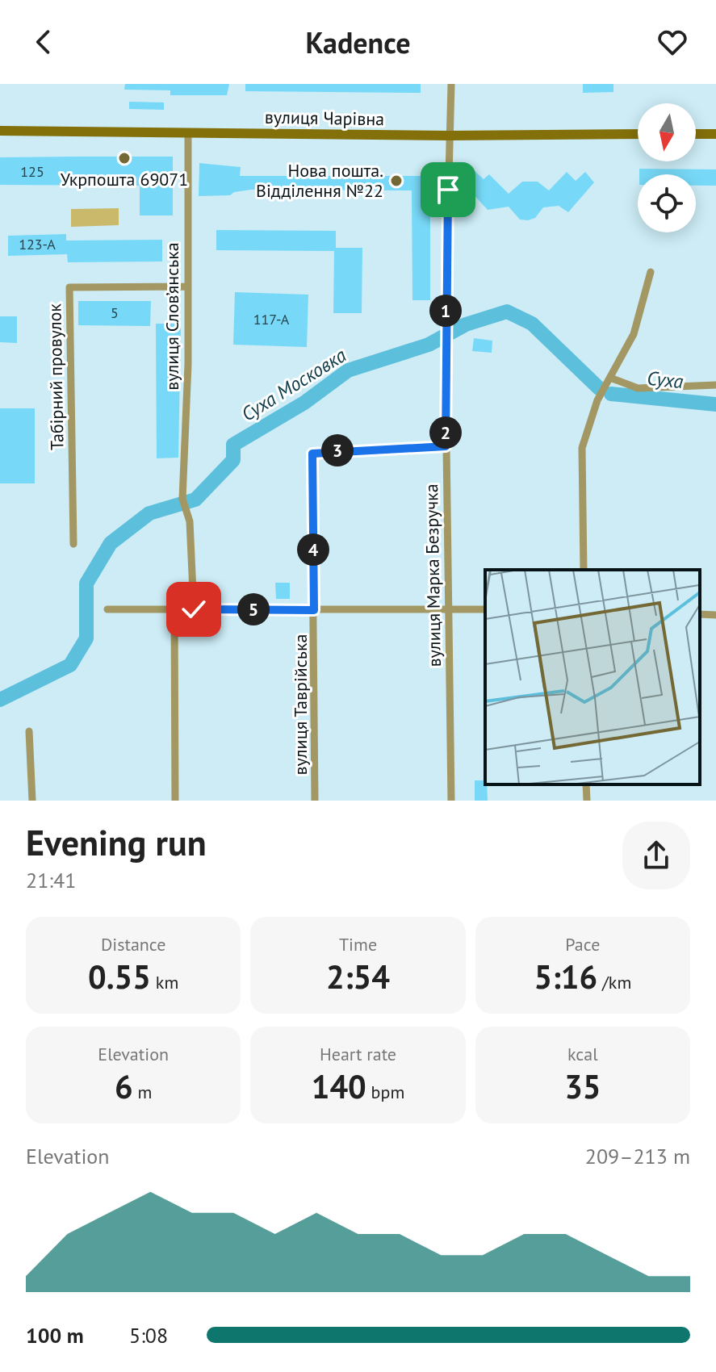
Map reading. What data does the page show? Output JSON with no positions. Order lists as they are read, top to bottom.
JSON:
{
  "streets": {
    "street": [
      "вулиця Чарівна",
      "вулиця Слов’янська",
      "Табірний провулок",
      "вулиця Марка Безручка",
      "вулиця Таврійська"
    ]
  },
  "crossings": [
    ["вулиця Чарівна", "вулиця Слов’янська"],
    ["вулиця Чарівна", "вулиця Марка Безручка"],
    ["вулиця Слов’янська", "Табірний провулок"],
    ["вулиця Марка Безручка", "вулиця Таврійська"]
  ],
  "water": ["Суха", "Суха Московка"],
  "places": ["Укрпошта 69071", "Нова пошта. Відділення №22"],
  "house_numbers": [
    "125",
    "123-А",
    "5",
    "117-А"
  ],
  "north": "bottom",
  "page": {
    "header": "Kadence",
    "pins": [
      "1",
      "2",
      "3",
      "4",
      "5"
    ],
    "heading": ["Evening run", "21:41"],
    "stats": [
      ["Distance", "0.55 km"],
      ["Time", "2:54"],
      ["Pace", "5:16 /km"],
      ["Elevation", "6 m"],
      ["Heart rate", "140 bpm"],
      ["kcal", "35"]
    ],
    "chart": ["Elevation", "209–213 m"],
    "list": [
      {
        "name": "100 m",
        "note": "5:08"
      }
    ]
  }
}
